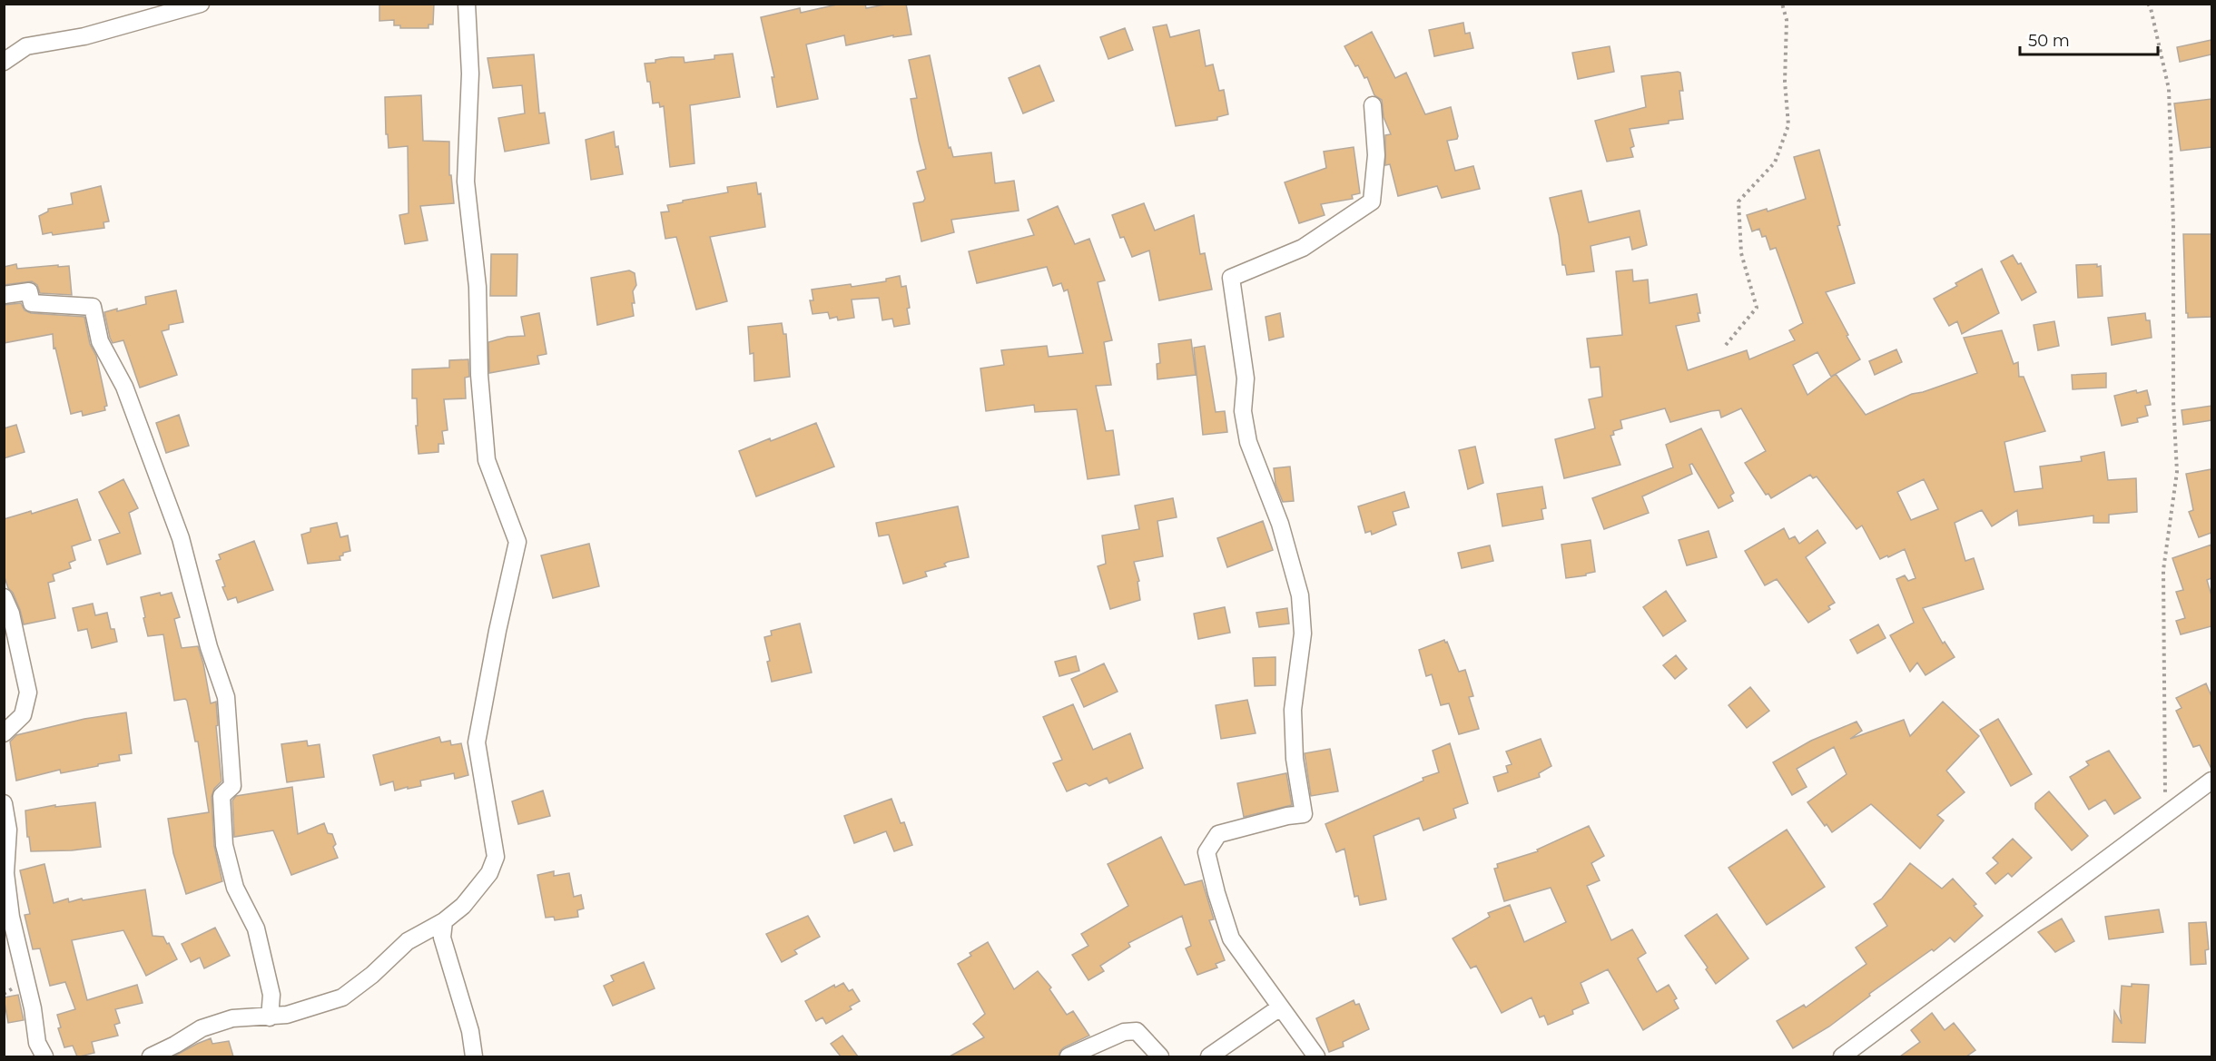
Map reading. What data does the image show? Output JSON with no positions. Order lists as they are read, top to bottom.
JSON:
{
  "scale_bar": "50 m"
}
